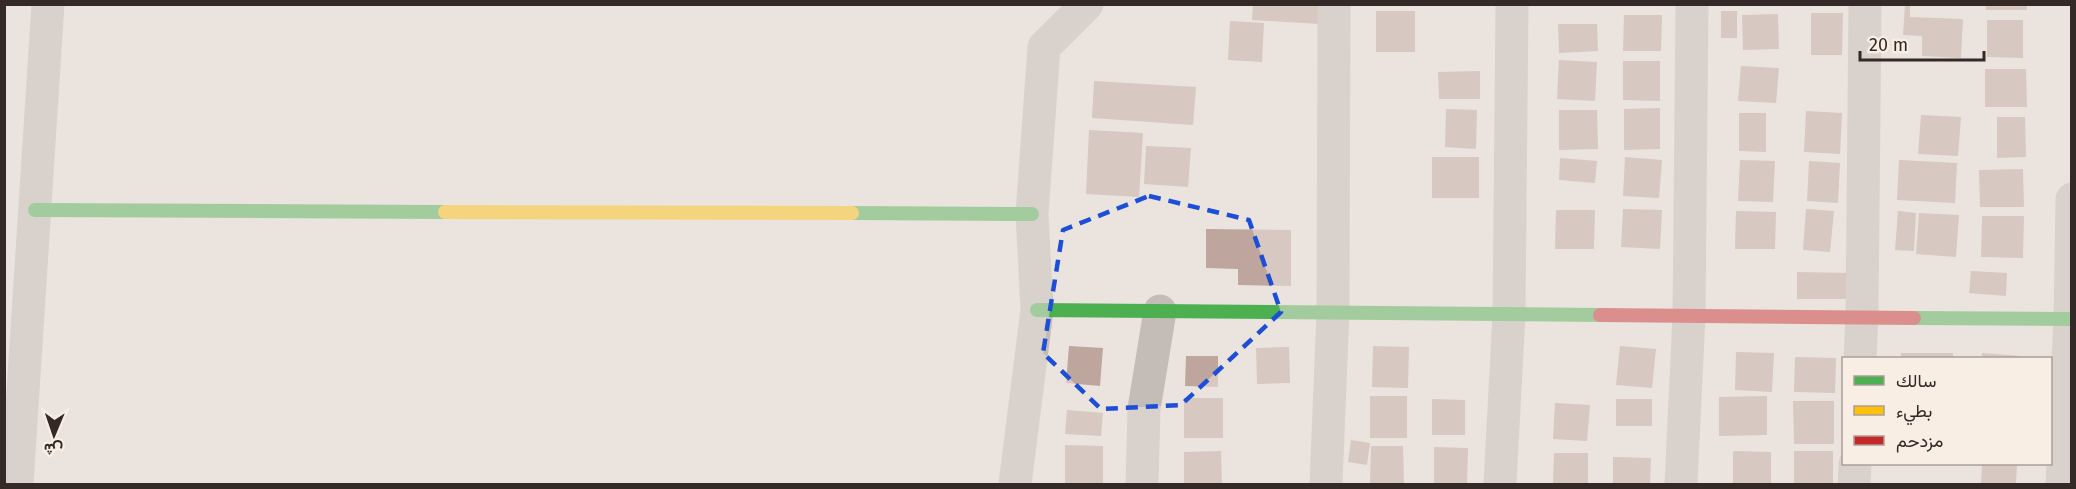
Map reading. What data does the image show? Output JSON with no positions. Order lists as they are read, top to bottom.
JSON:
{
  "legend": ["سالك", "بطيء", "مزدحم"],
  "scale_bar": "20 m",
  "north": "bottom"
}
